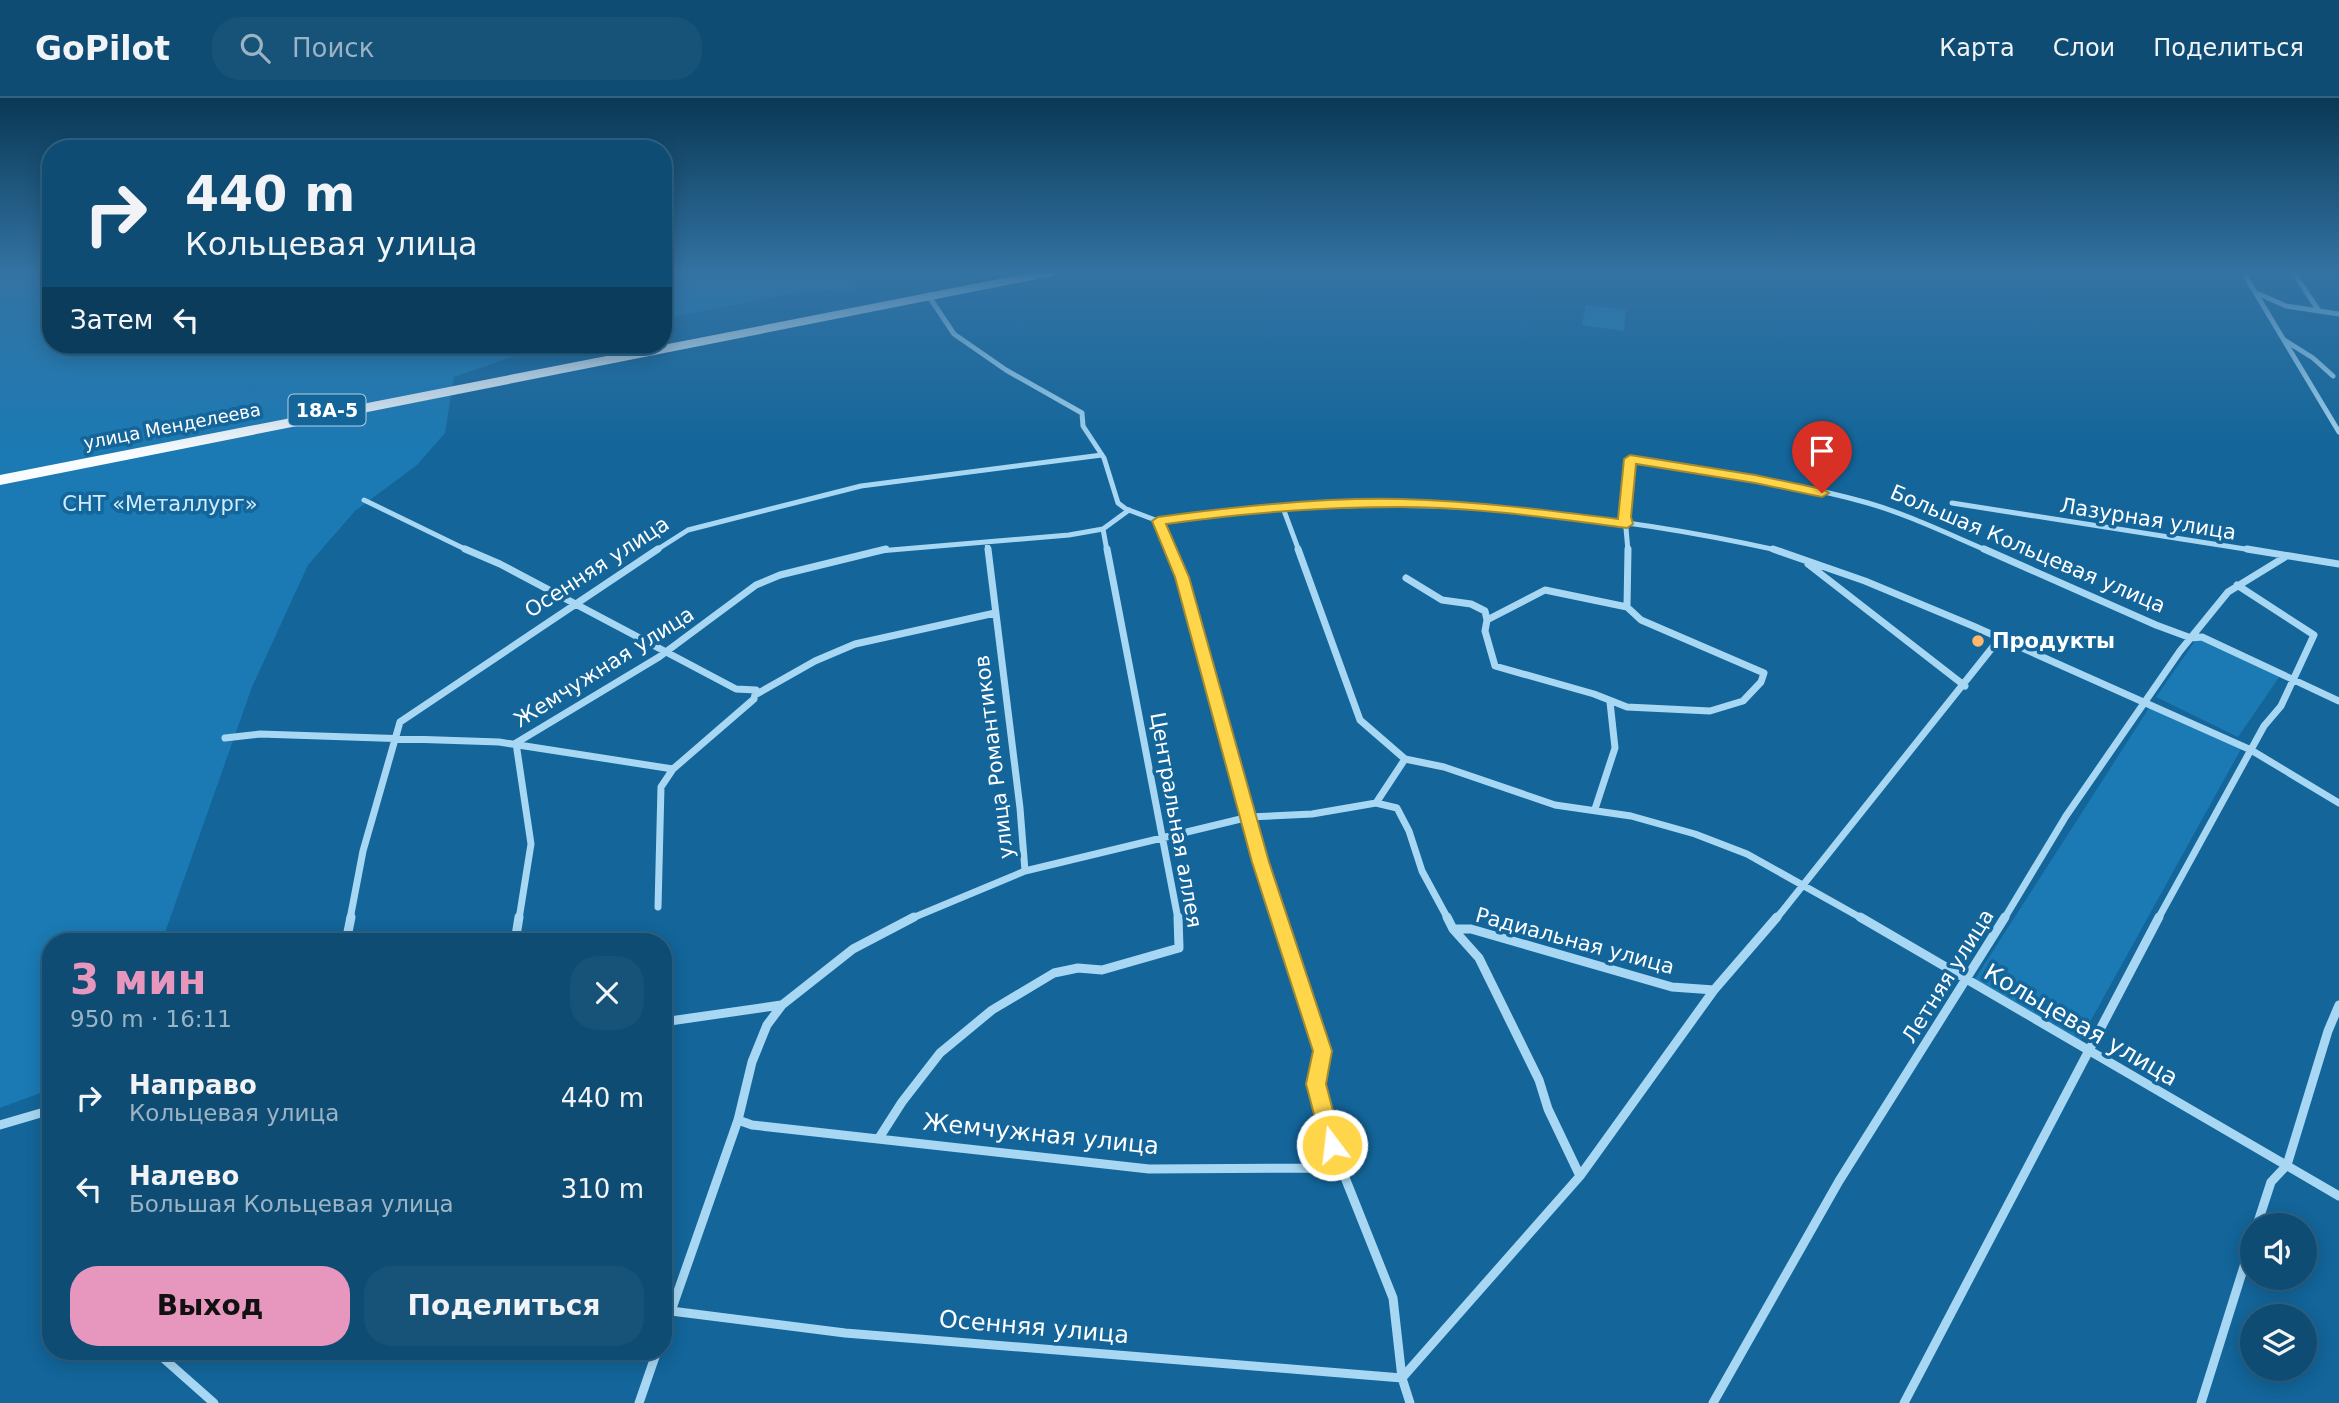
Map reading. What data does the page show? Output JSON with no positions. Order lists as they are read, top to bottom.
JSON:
{
  "streets": {
    "highway": ["18А-5", "улица Менделеева"],
    "street": [
      "Лазурная улица",
      "Большая Кольцевая улица",
      "Осенняя улица",
      "Жемчужная улица",
      "улица Романтиков",
      "Центральная аллея",
      "Радиальная улица",
      "Летняя улица",
      "Кольцевая улица"
    ]
  },
  "crossings": [
    ["Лазурная улица", "Летняя улица"],
    ["Большая Кольцевая улица", "Летняя улица"],
    ["Жемчужная улица", "улица Романтиков"],
    ["Жемчужная улица", "Центральная аллея"],
    ["Летняя улица", "Кольцевая улица"]
  ],
  "parks": ["СНТ «Металлург»"],
  "places": ["Продукты"],
  "page": {
    "header": "GoPilot",
    "search": "Поиск",
    "nav": ["Карта", "Слои", "Поделиться"],
    "turn": ["440 m", "Кольцевая улица"],
    "then": "Затем",
    "heading": ["3 мин", "950 m · 16:11"],
    "list": [
      {
        "name": "Направо",
        "note": "Кольцевая улица",
        "value": "440 m"
      },
      {
        "name": "Налево",
        "note": "Большая Кольцевая улица",
        "value": "310 m"
      }
    ],
    "buttons": ["Выход", "Поделиться"]
  }
}
